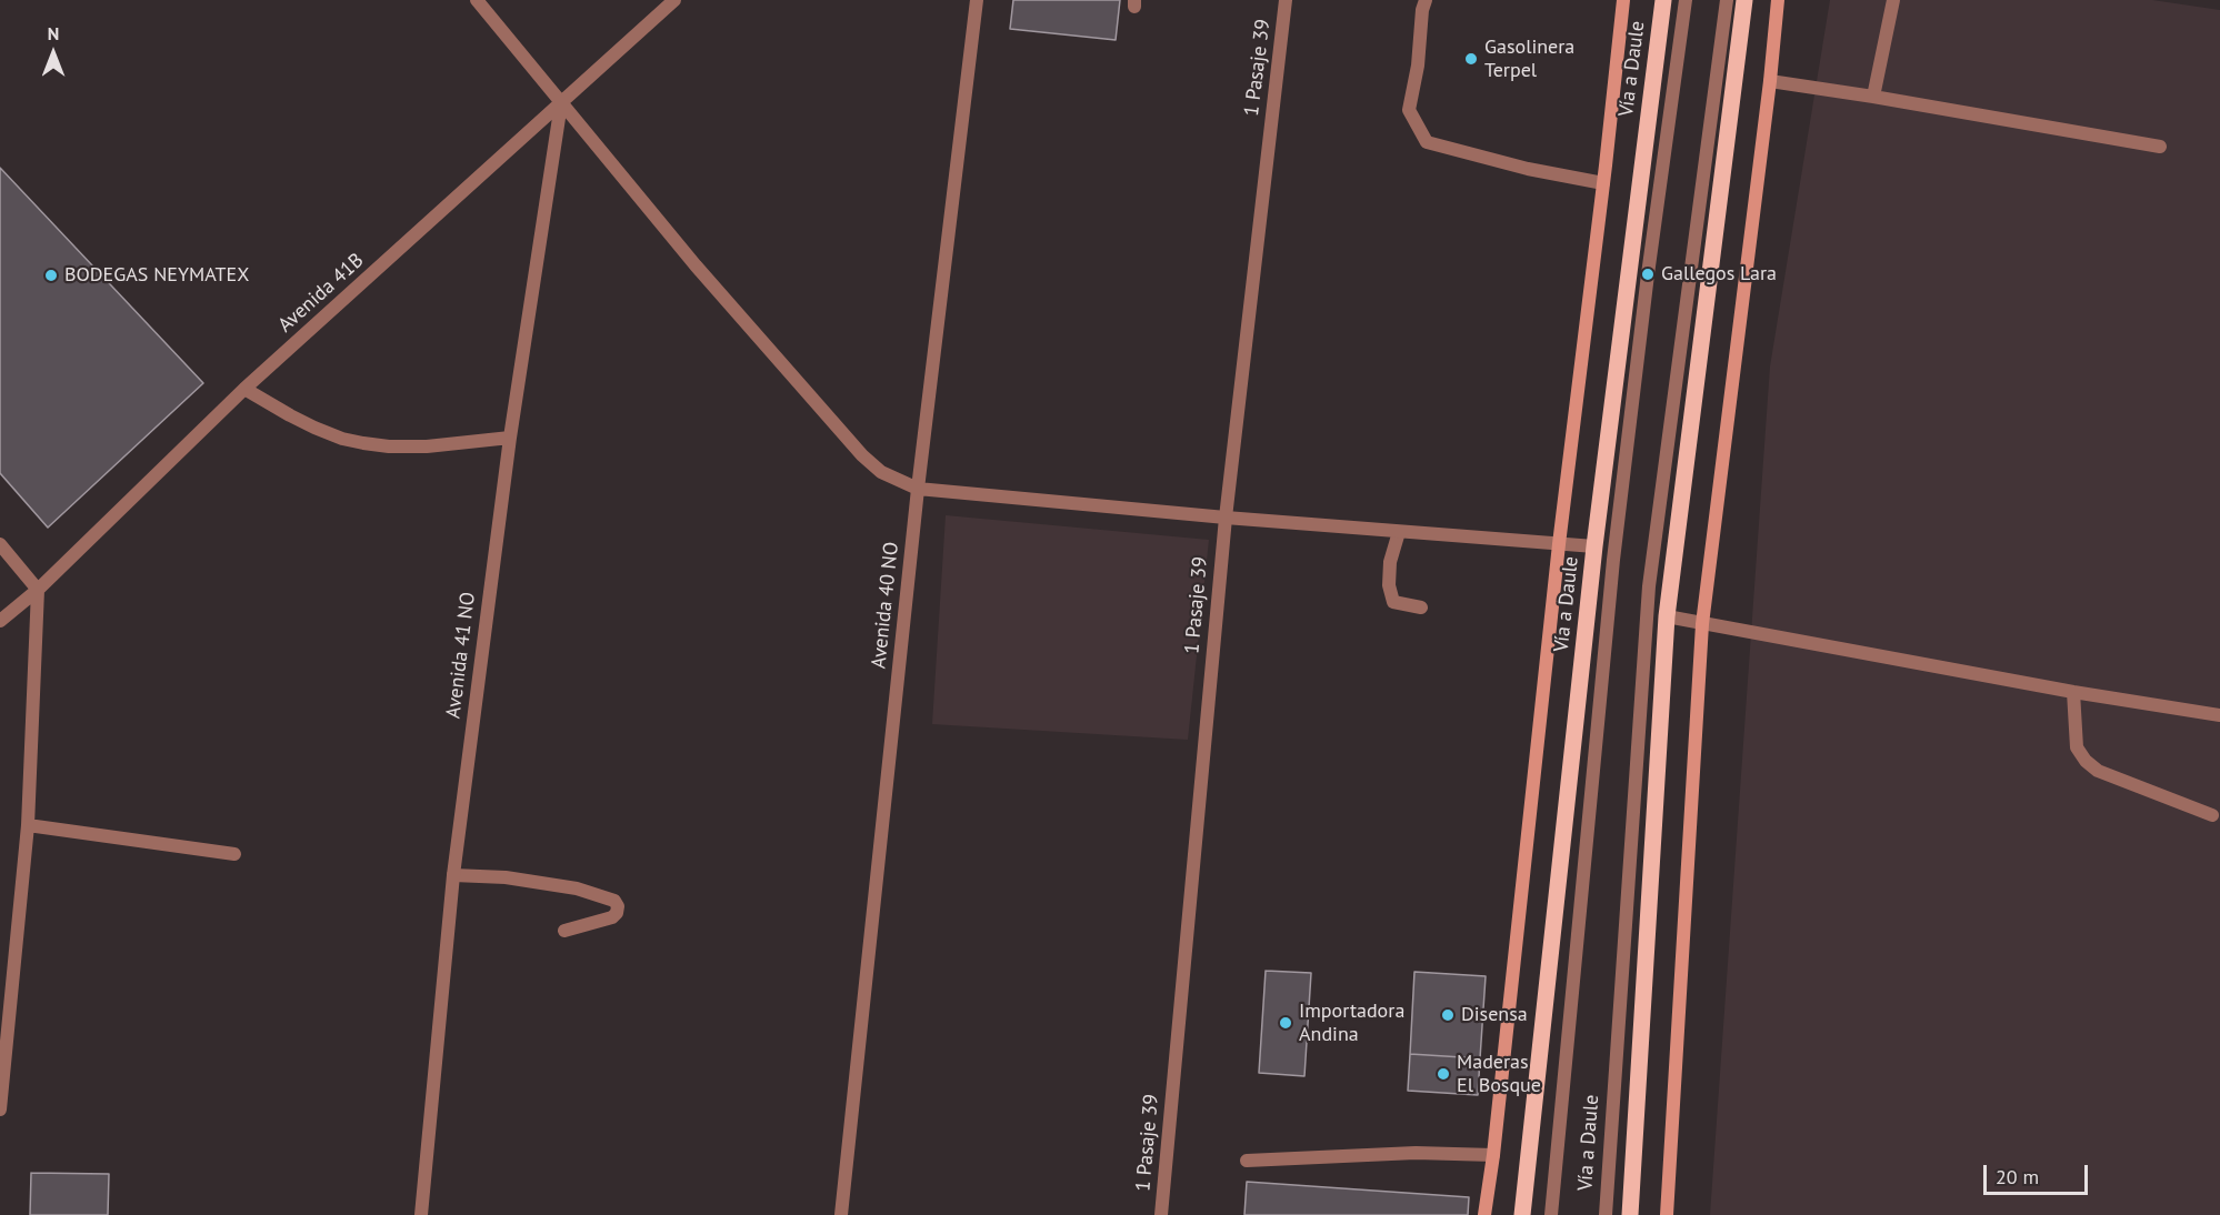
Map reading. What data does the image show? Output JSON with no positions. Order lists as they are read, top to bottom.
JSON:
{
  "streets": {
    "main road": ["Vía a Daule"],
    "street": [
      "1 Pasaje 39",
      "Avenida 41B",
      "Avenida 40 NO",
      "Avenida 41 NO"
    ]
  },
  "crossings": [
    ["Avenida 41B", "Avenida 41 NO"]
  ],
  "places": [
    "Gasolinera Terpel",
    "Gallegos Lara",
    "BODEGAS NEYMATEX",
    "Disensa",
    "Importadora Andina",
    "Maderas El Bosque"
  ],
  "scale_bar": "20 m",
  "north": "top"
}
